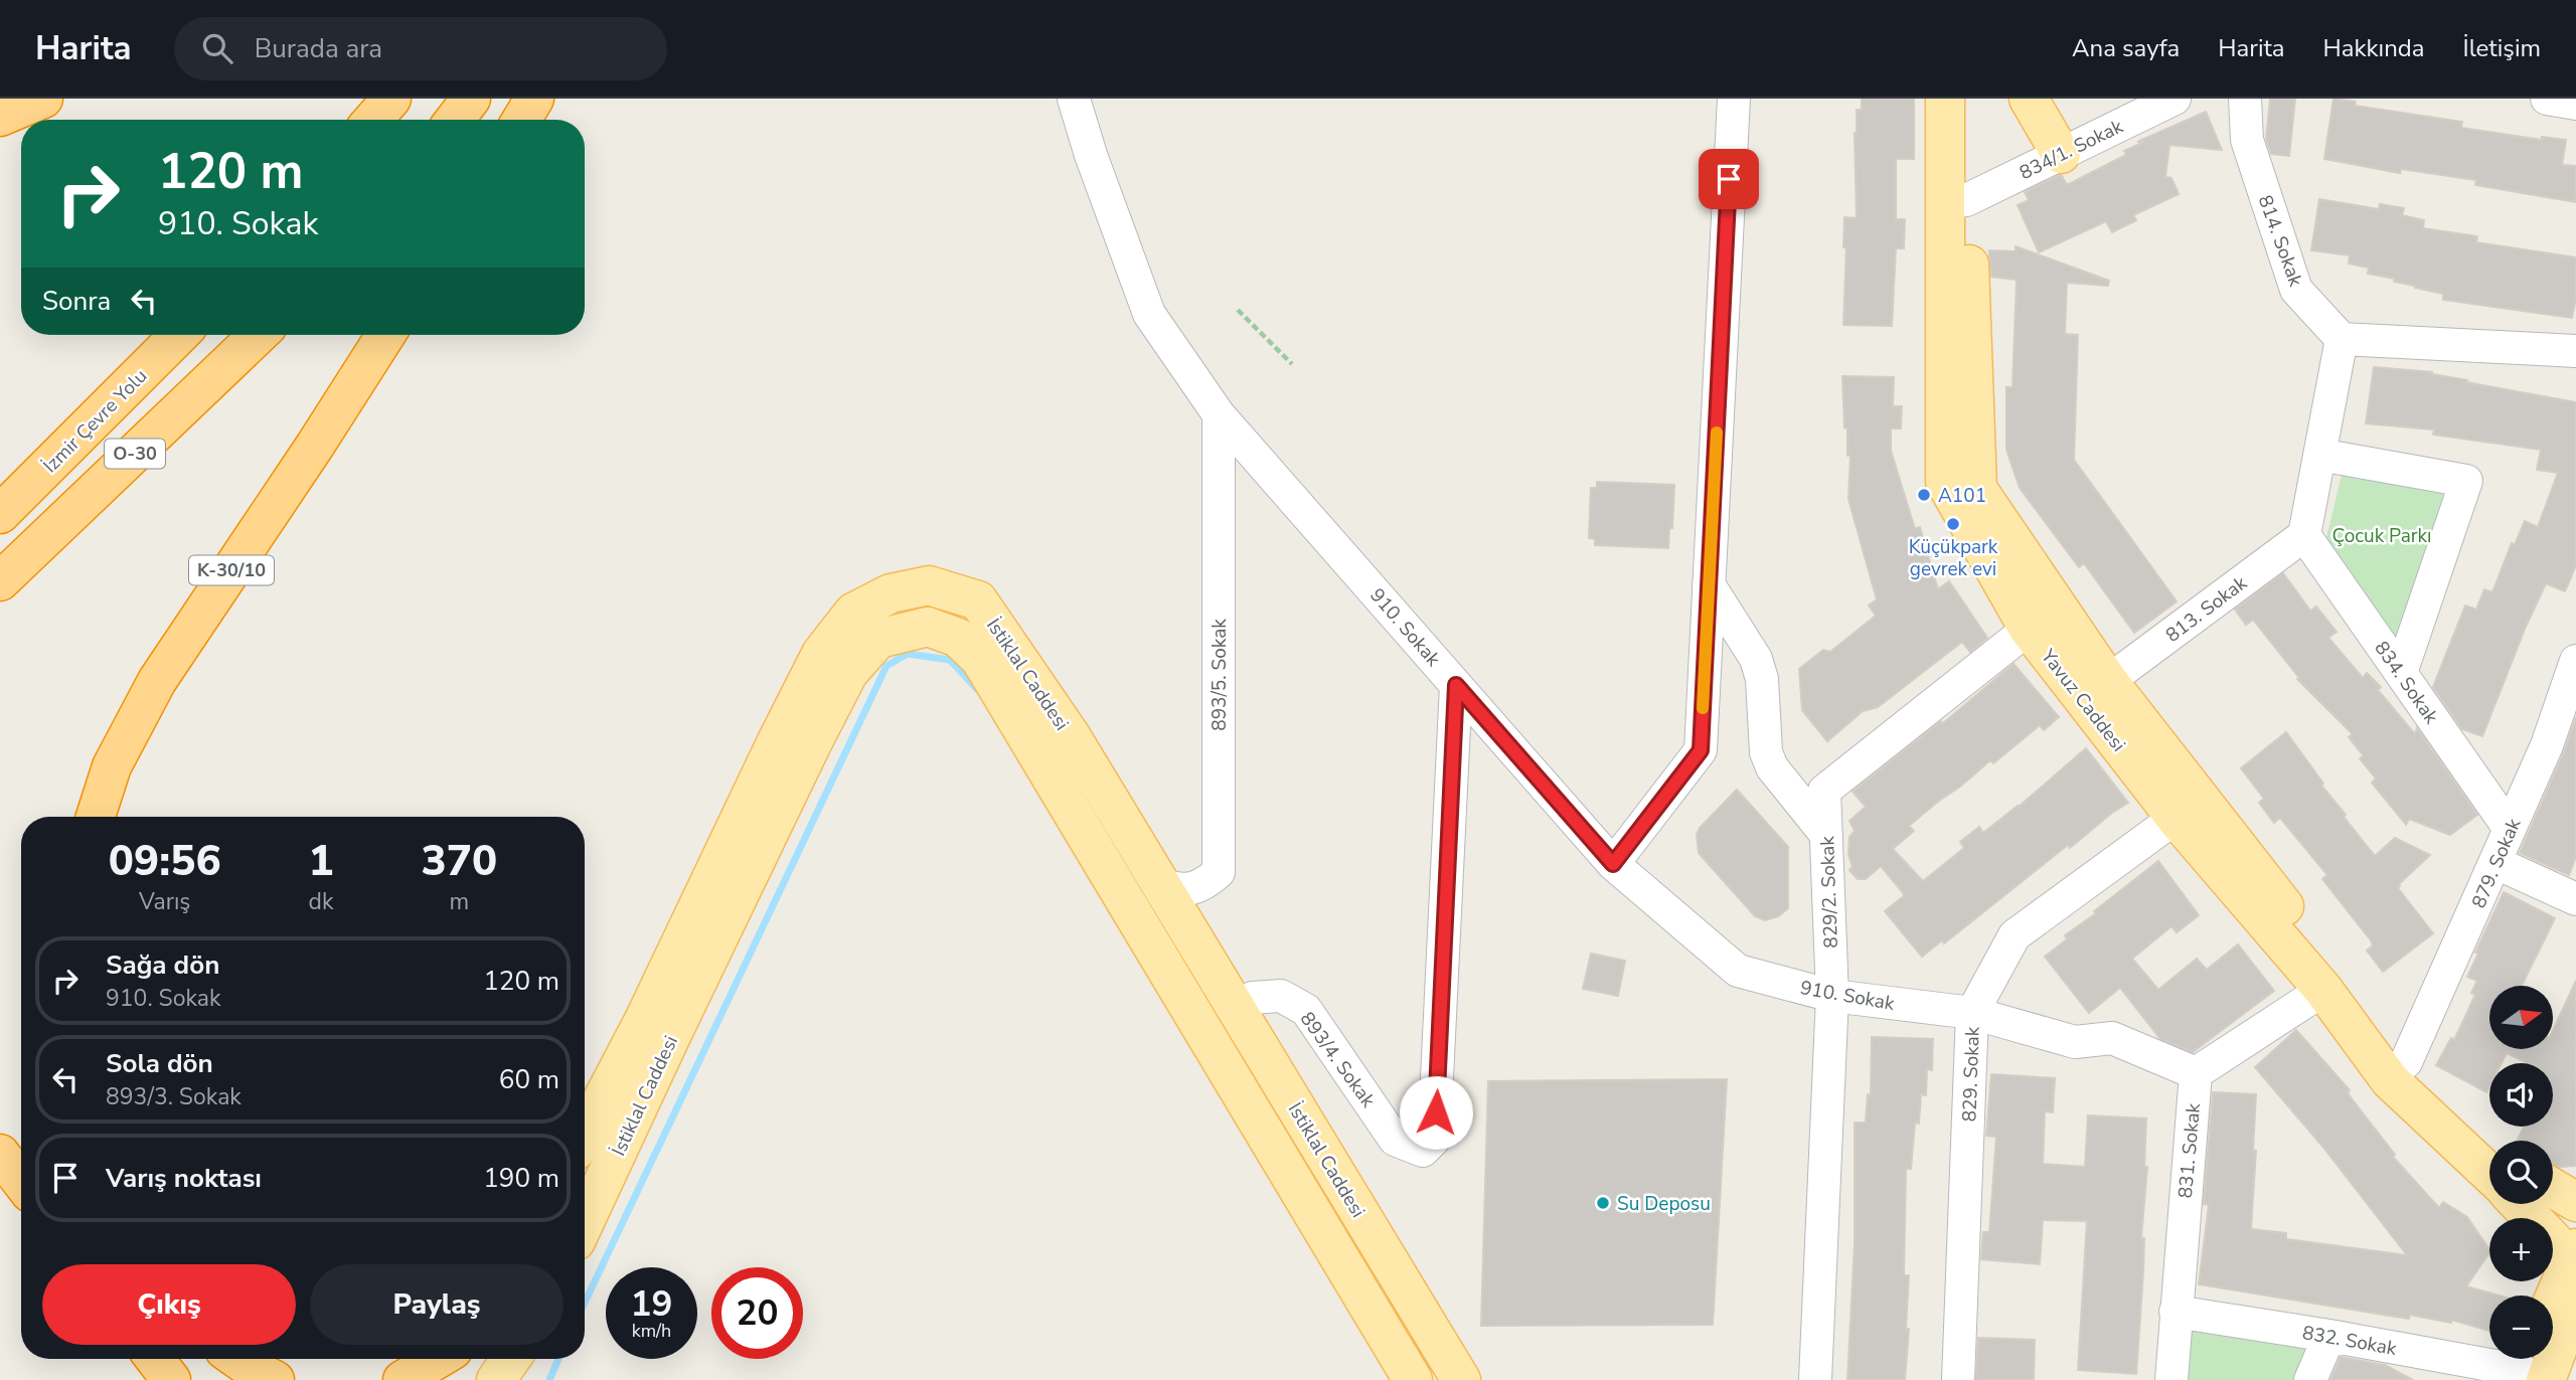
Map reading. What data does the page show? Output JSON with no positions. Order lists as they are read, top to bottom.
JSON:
{
  "streets": {
    "highway": ["İzmir Çevre Yolu", "O-30", "K-30/10"],
    "main road": ["İstiklal Caddesi", "Yavuz Caddesi"],
    "street": [
      "834/1. Sokak",
      "814. Sokak",
      "813. Sokak",
      "910. Sokak",
      "893/5. Sokak",
      "834. Sokak",
      "879. Sokak",
      "829/2. Sokak",
      "893/4. Sokak",
      "829. Sokak",
      "831. Sokak",
      "832. Sokak"
    ]
  },
  "crossings": [
    ["834/1. Sokak", "Yavuz Caddesi"],
    ["813. Sokak", "834. Sokak"],
    ["813. Sokak", "Yavuz Caddesi"],
    ["910. Sokak", "893/5. Sokak"],
    ["910. Sokak", "829/2. Sokak"],
    ["910. Sokak", "893/4. Sokak"],
    ["910. Sokak", "829. Sokak"],
    ["910. Sokak", "831. Sokak"],
    ["İstiklal Caddesi", "893/5. Sokak"],
    ["İstiklal Caddesi", "893/4. Sokak"],
    ["834. Sokak", "879. Sokak"],
    ["Yavuz Caddesi", "879. Sokak"],
    ["Yavuz Caddesi", "829/2. Sokak"],
    ["Yavuz Caddesi", "829. Sokak"],
    ["831. Sokak", "832. Sokak"]
  ],
  "parks": ["Çocuk Parkı"],
  "places": ["A101", "Küçükpark gevrek evi", "Su Deposu"],
  "north": "right",
  "page": {
    "header": "Harita",
    "search": "Burada ara",
    "nav": [
      "Ana sayfa",
      "Harita",
      "Hakkında",
      "İletişim"
    ],
    "turn": ["120 m", "910. Sokak"],
    "then": "Sonra",
    "eta": [
      "09:56",
      "Varış",
      "1",
      "dk",
      "370",
      "m"
    ],
    "list": [
      {
        "name": "Sağa dön",
        "note": "910. Sokak",
        "value": "120 m"
      },
      {
        "name": "Sola dön",
        "note": "893/3. Sokak",
        "value": "60 m"
      },
      {
        "name": "Varış noktası",
        "value": "190 m"
      }
    ],
    "map_buttons": ["+", "−"],
    "buttons": ["Çıkış", "Paylaş"],
    "speed": "19 km/h",
    "limit": "20"
  }
}
